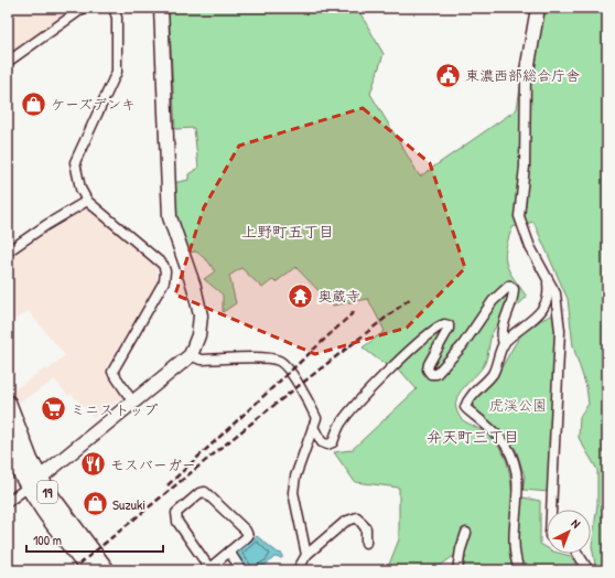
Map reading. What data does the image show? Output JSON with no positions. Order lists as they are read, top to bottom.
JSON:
{
  "streets": {
    "highway": ["19"]
  },
  "districts": ["上野町五丁目", "弁天町三丁目"],
  "parks": ["虎渓公園"],
  "places": {
    "public building": ["東濃西部総合庁舎"],
    "shop": ["ケーズデンキ", "Suzuki"],
    "temple": ["奥蔵寺"],
    "supermarket": ["ミニストップ"],
    "restaurant": ["モスバーガー"]
  },
  "scale_bar": "100 m",
  "north": "top right"
}
